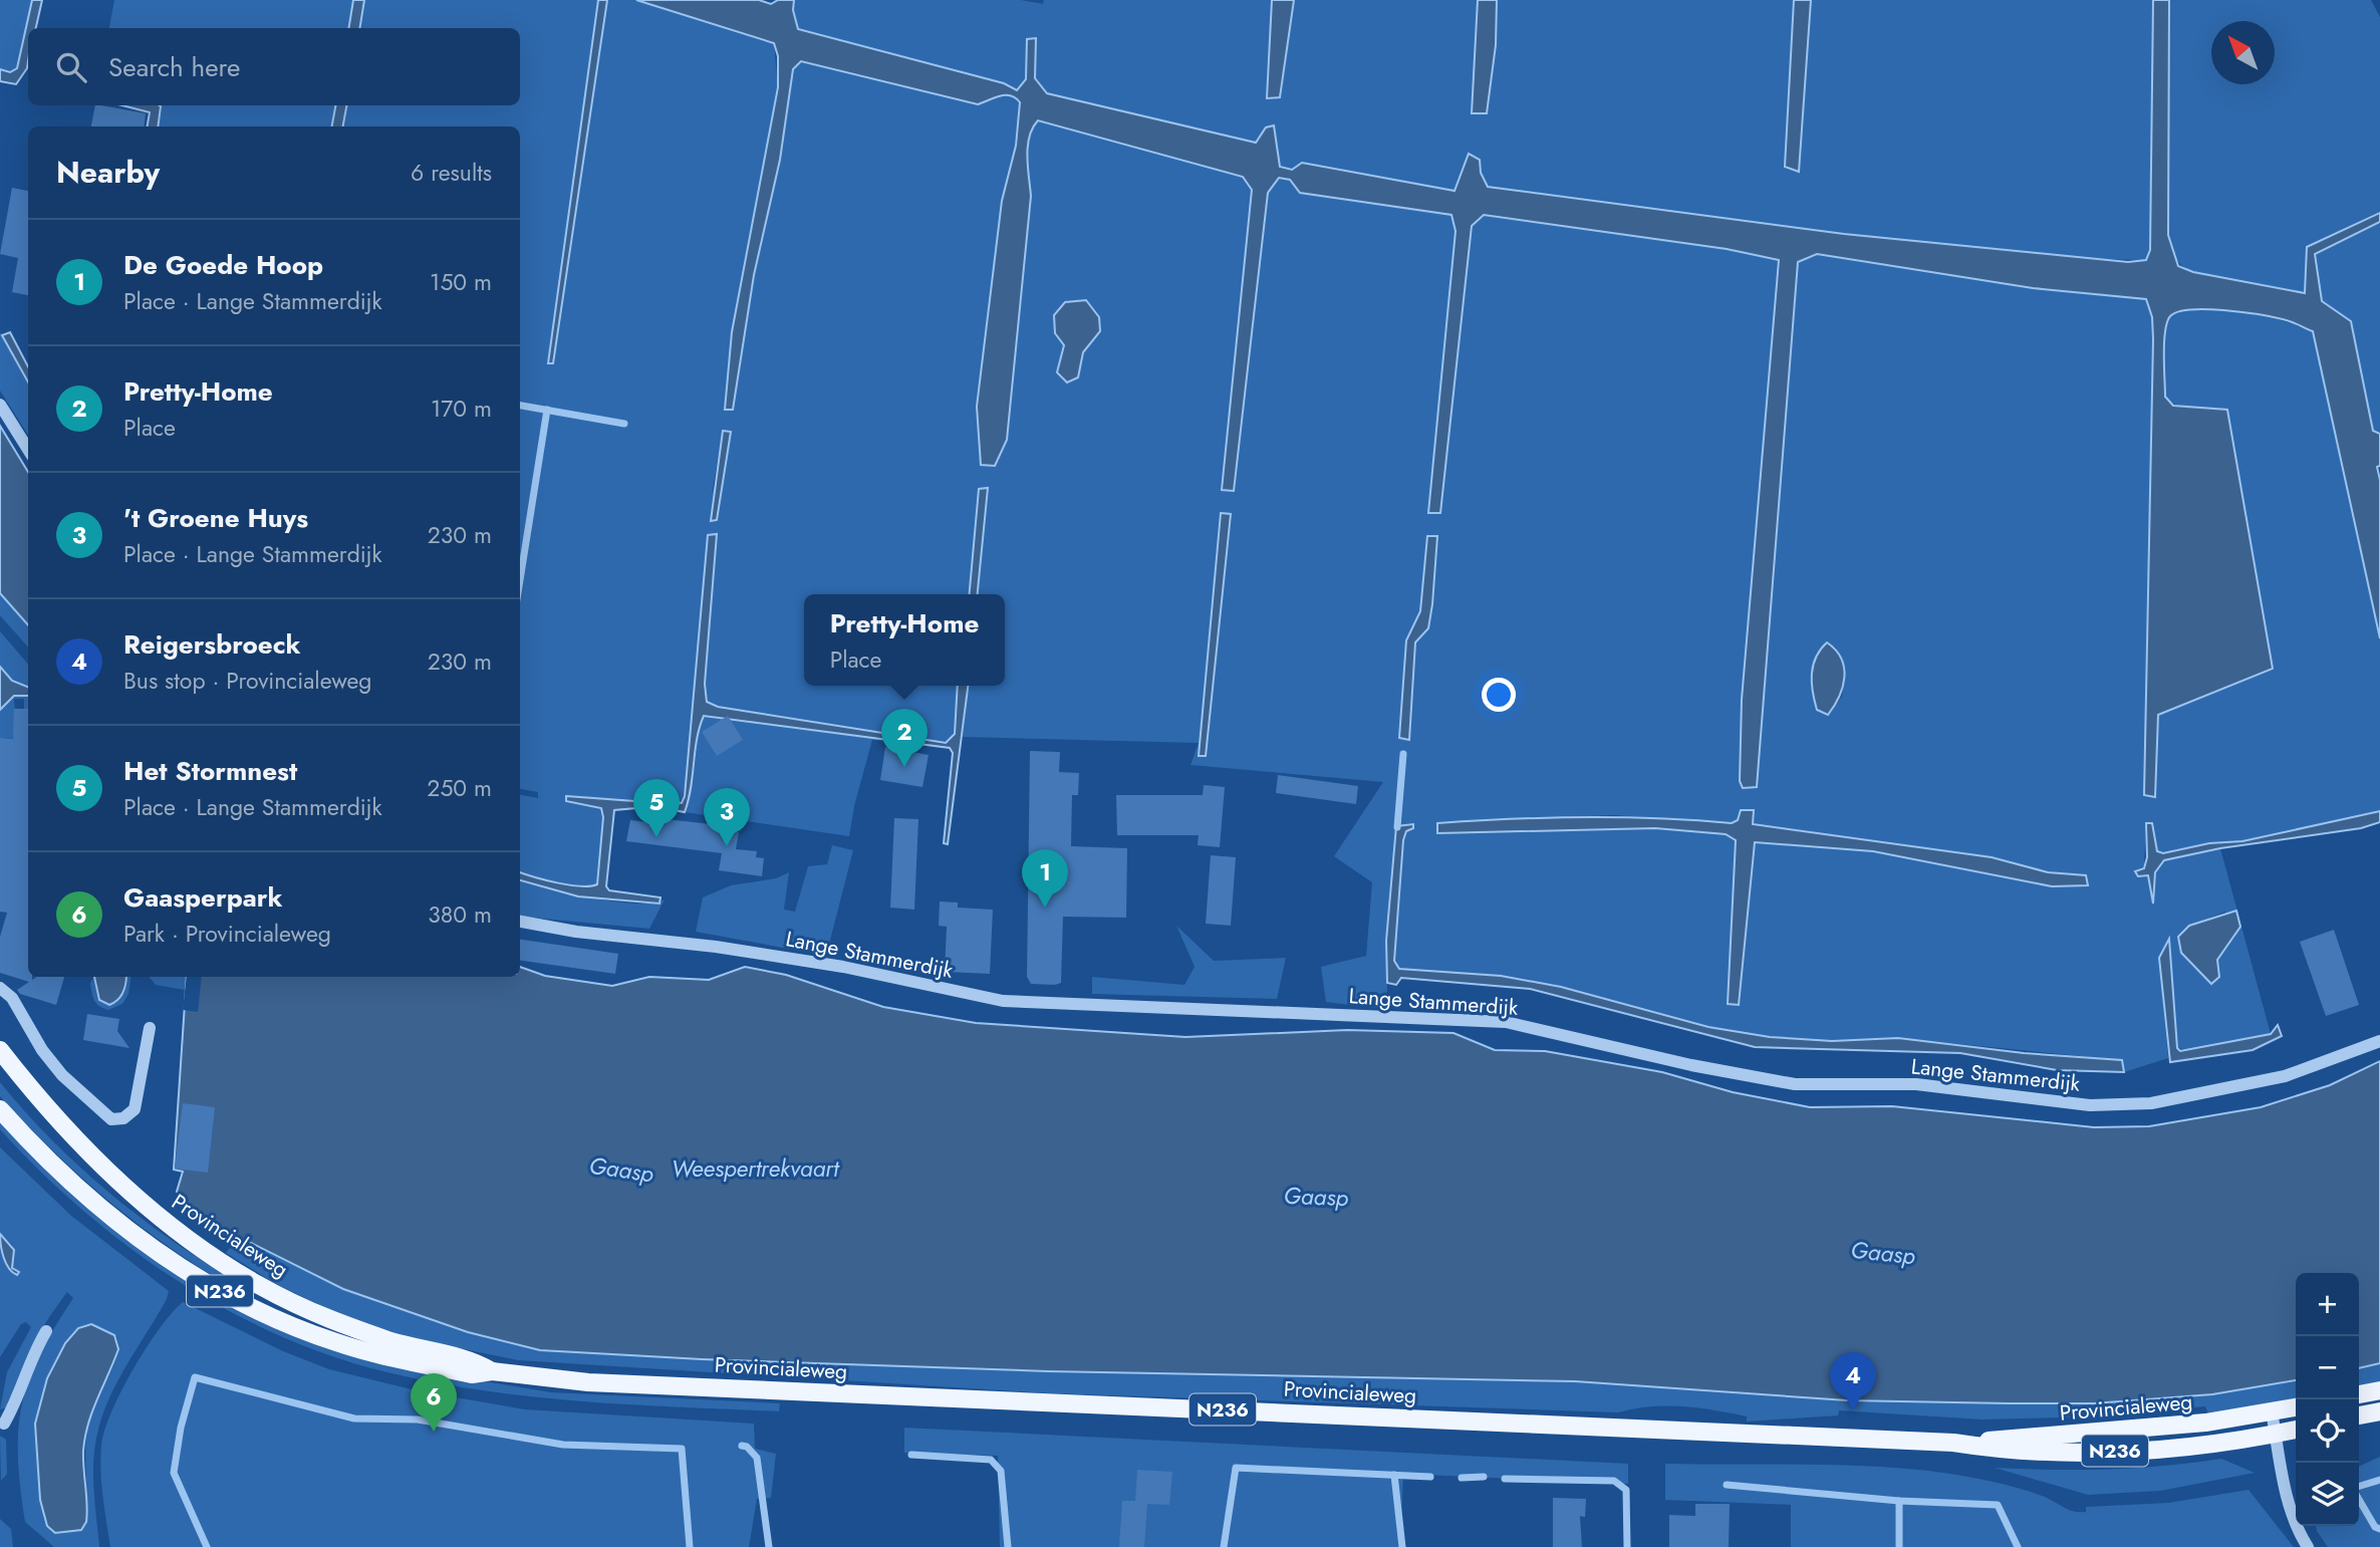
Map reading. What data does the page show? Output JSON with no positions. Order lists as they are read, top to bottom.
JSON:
{
  "streets": {
    "main road": ["Provincialeweg", "N236"],
    "street": ["Lange Stammerdijk"]
  },
  "water": ["Weespertrekvaart", "Gaasp"],
  "north": "top left",
  "page": {
    "search": "Search here",
    "heading": ["Nearby", "6 results"],
    "list": [
      {
        "mark": "1",
        "name": "De Goede Hoop",
        "note": "Place · Lange Stammerdijk",
        "value": "150 m"
      },
      {
        "mark": "2",
        "name": "Pretty-Home",
        "note": "Place",
        "value": "170 m"
      },
      {
        "mark": "3",
        "name": "'t Groene Huys",
        "note": "Place · Lange Stammerdijk",
        "value": "230 m"
      },
      {
        "mark": "4",
        "name": "Reigersbroeck",
        "note": "Bus stop · Provincialeweg",
        "value": "230 m"
      },
      {
        "mark": "5",
        "name": "Het Stormnest",
        "note": "Place · Lange Stammerdijk",
        "value": "250 m"
      },
      {
        "mark": "6",
        "name": "Gaasperpark",
        "note": "Park · Provincialeweg",
        "value": "380 m"
      }
    ],
    "popup": ["Pretty-Home", "Place"],
    "pins": [
      "2",
      "5",
      "3",
      "1",
      "4",
      "6"
    ],
    "map_buttons": ["+", "−"]
  }
}
